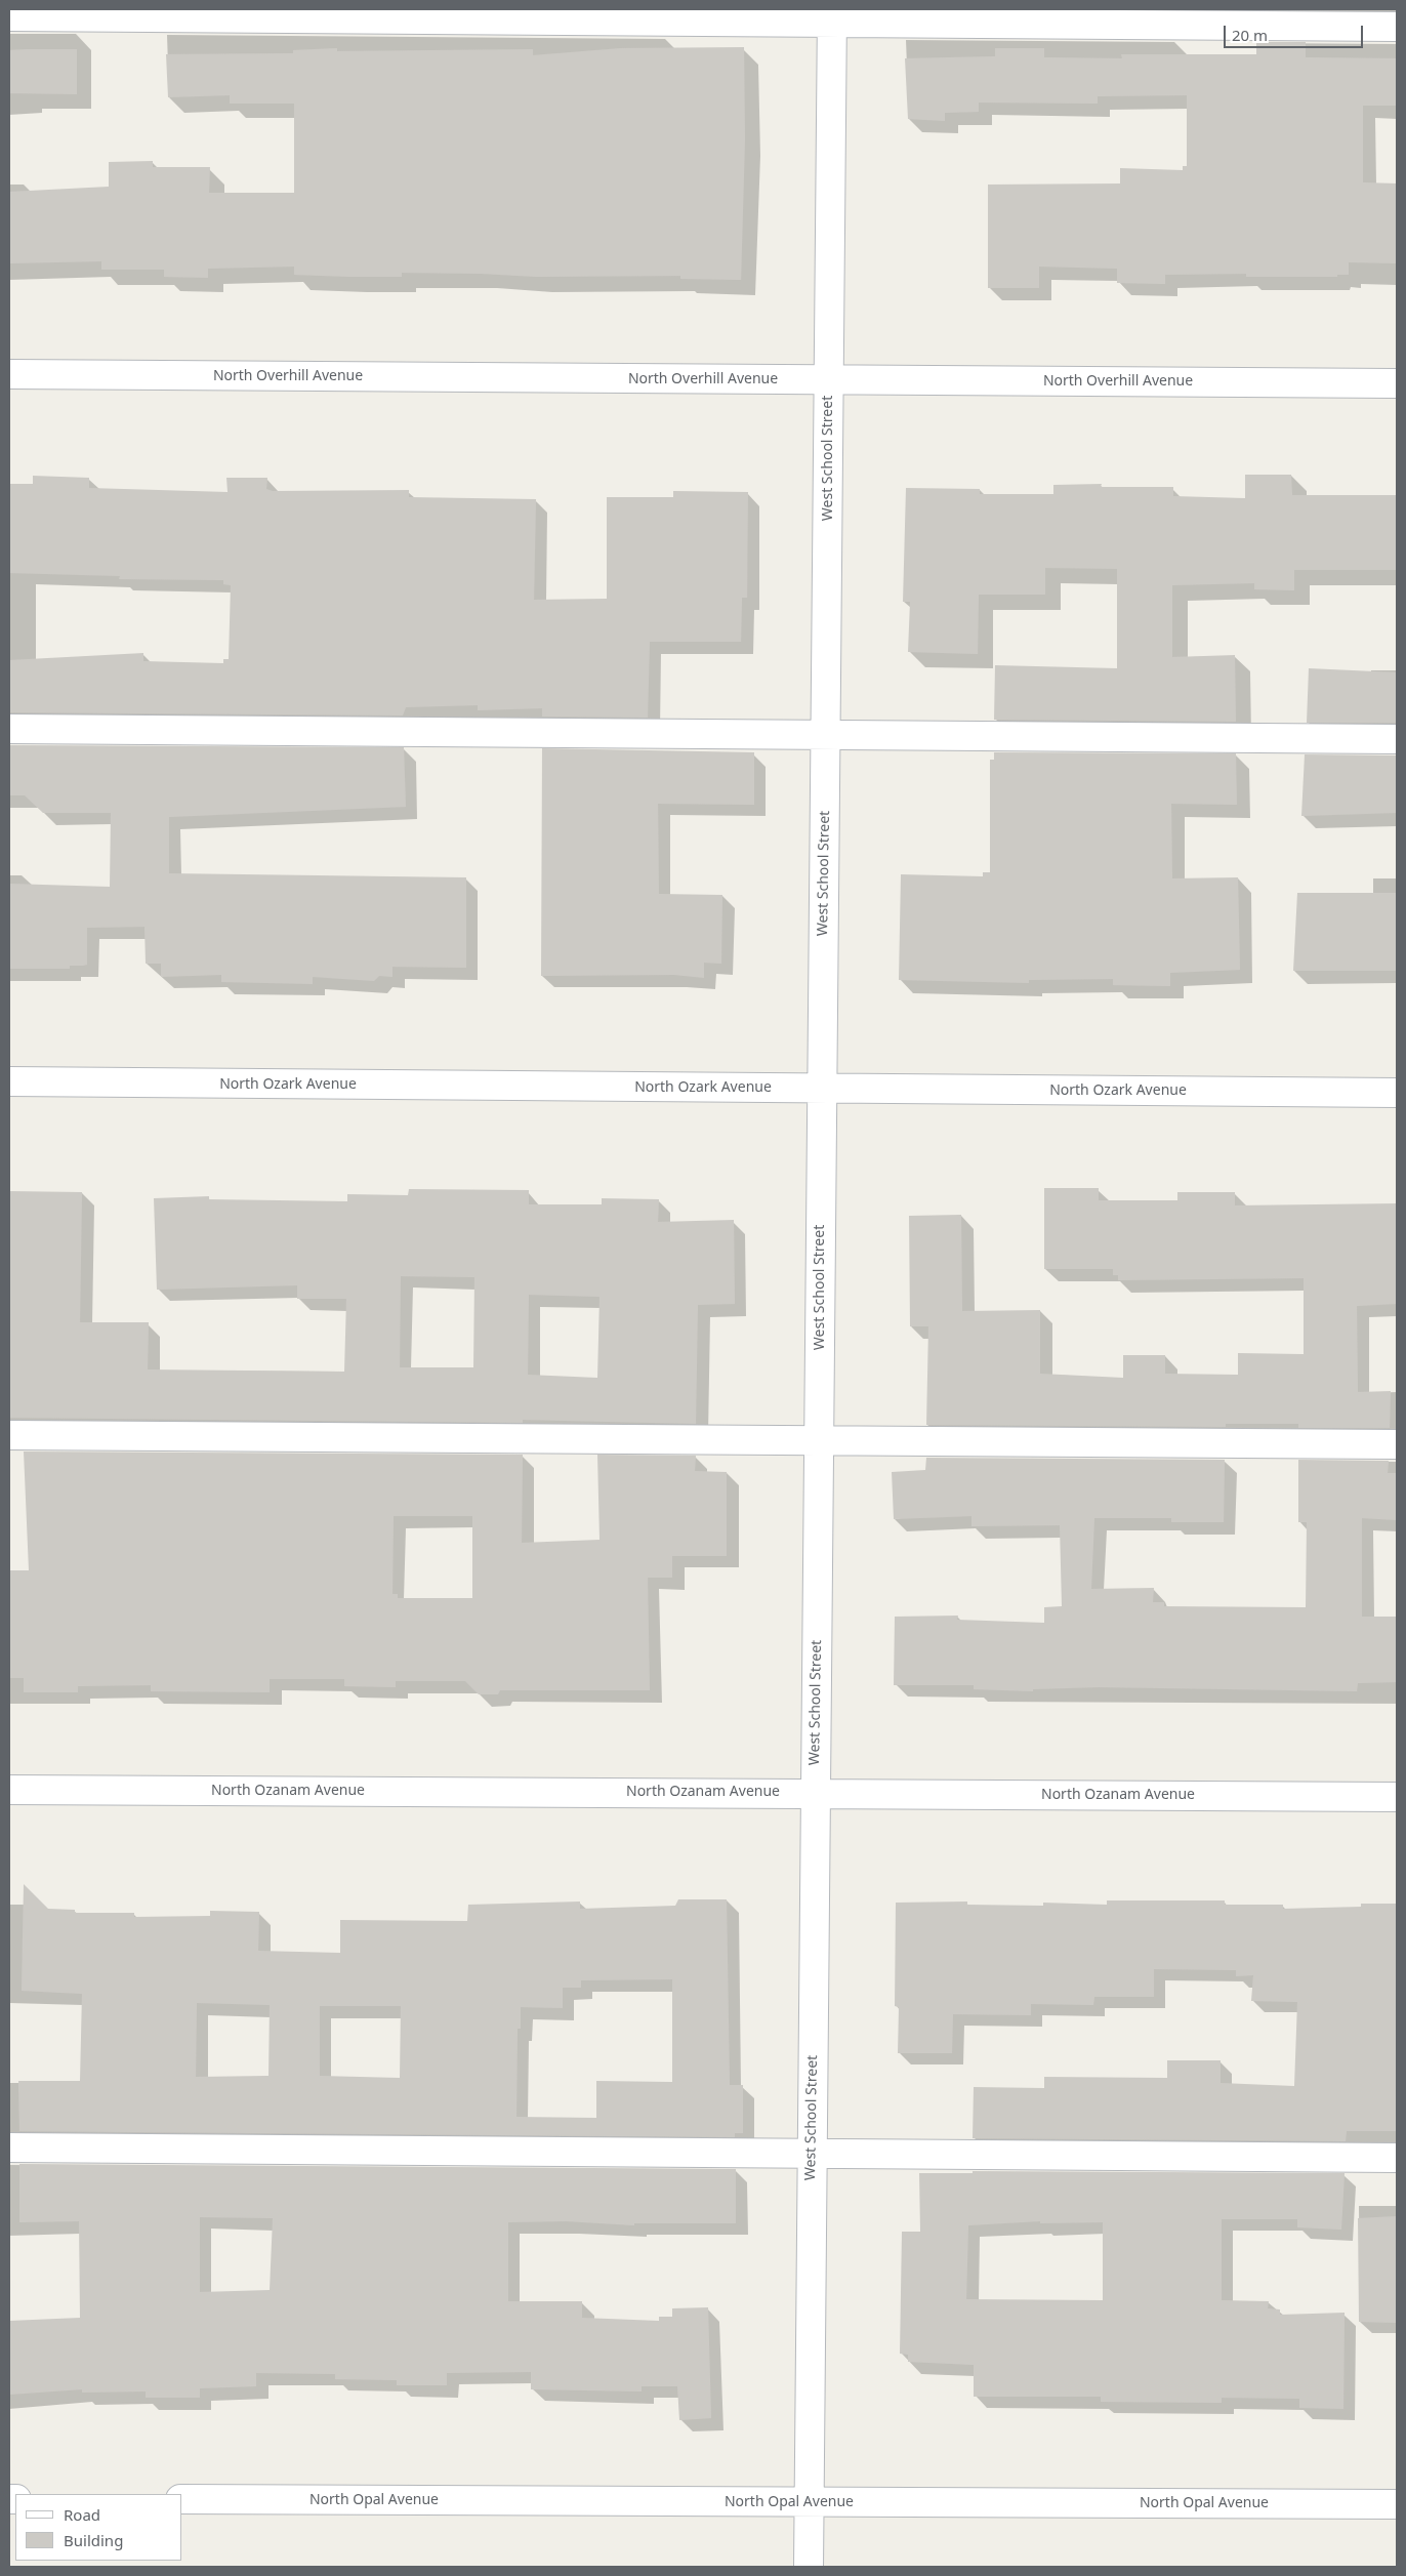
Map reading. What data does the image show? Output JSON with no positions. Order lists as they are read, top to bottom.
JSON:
{
  "streets": {
    "street": [
      "North Overhill Avenue",
      "West School Street",
      "North Ozark Avenue",
      "North Ozanam Avenue",
      "North Opal Avenue"
    ]
  },
  "crossings": [
    ["North Overhill Avenue", "West School Street"],
    ["West School Street", "North Ozark Avenue"],
    ["West School Street", "North Ozanam Avenue"],
    ["West School Street", "North Opal Avenue"]
  ],
  "legend": ["Road", "Building"],
  "scale_bar": "20 m"
}
